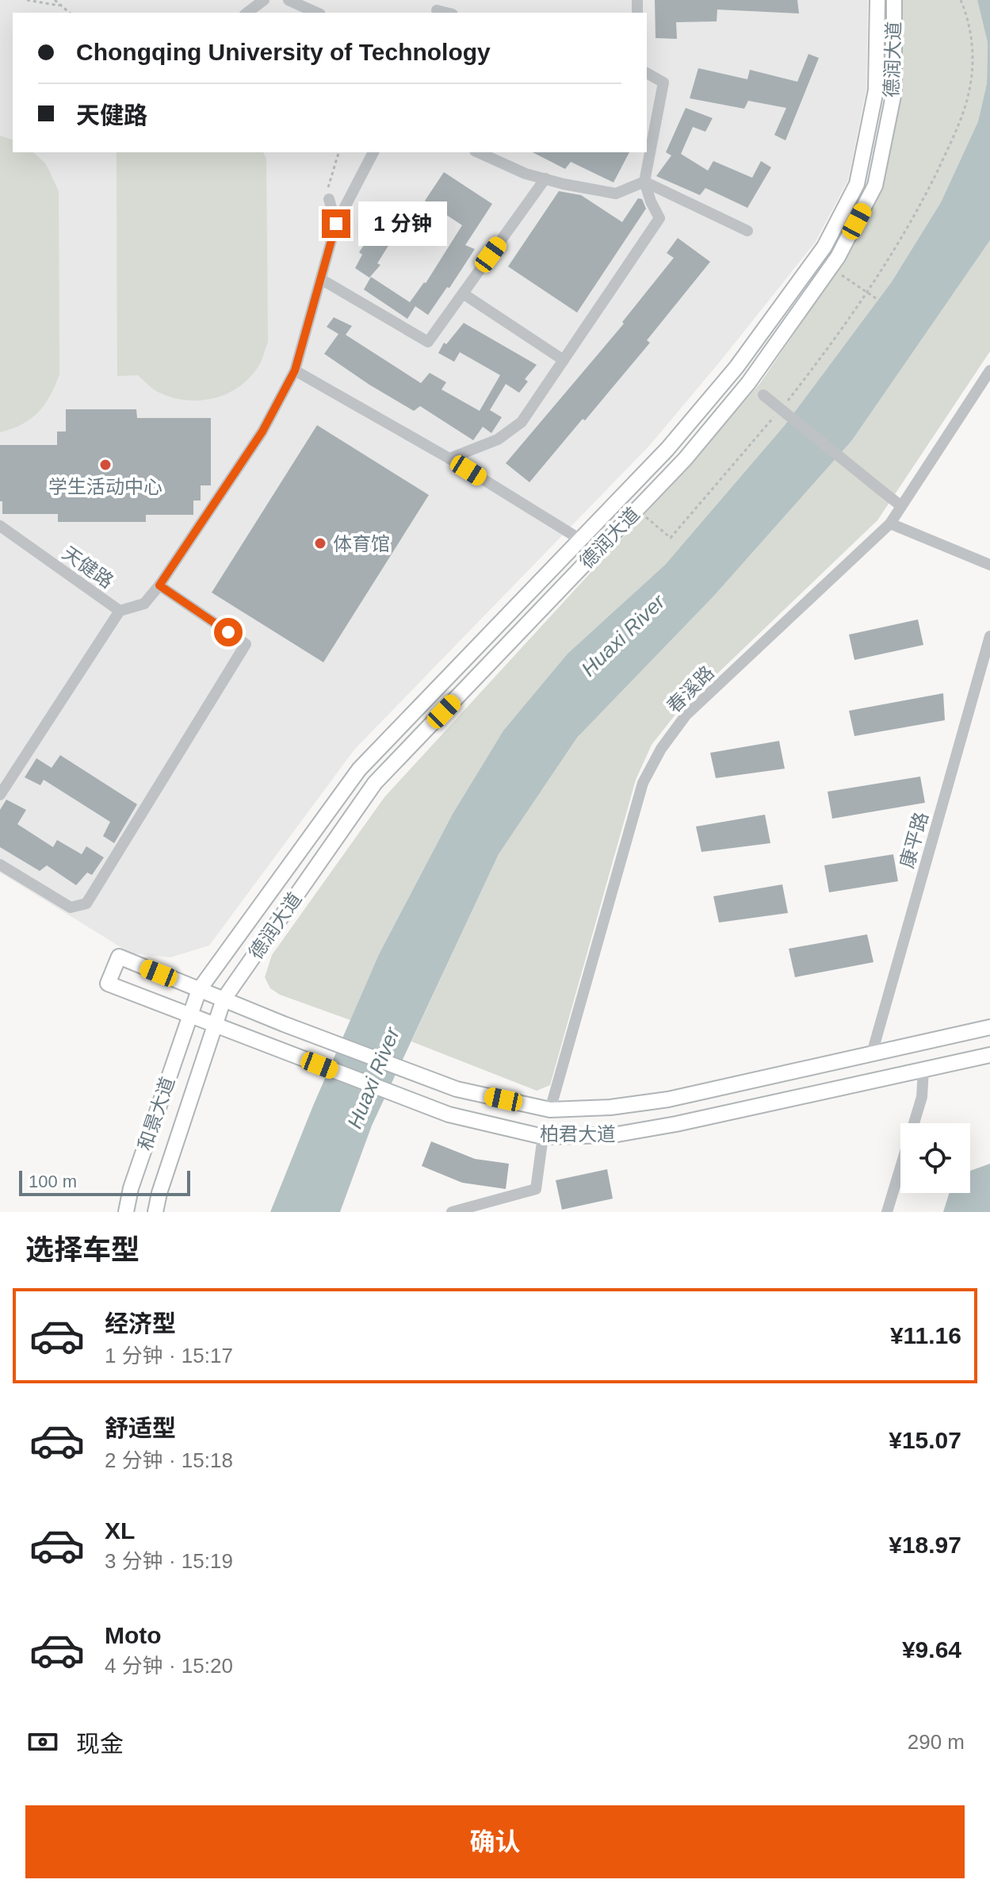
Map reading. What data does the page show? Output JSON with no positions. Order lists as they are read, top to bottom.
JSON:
{
  "streets": {
    "main road": ["德润大道", "和景大道", "柏君大道"],
    "street": ["天健路", "春溪路", "康平路"]
  },
  "crossings": [
    ["德润大道", "和景大道"],
    ["德润大道", "柏君大道"],
    ["春溪路", "柏君大道"],
    ["康平路", "柏君大道"],
    ["和景大道", "柏君大道"]
  ],
  "water": ["Huaxi River"],
  "places": ["学生活动中心", "体育馆"],
  "scale_bar": "100 m",
  "page": {
    "banner": ["Chongqing University of Technology", "天健路"],
    "bubble": "1 分钟",
    "scale": "100 m",
    "heading": "选择车型",
    "list": [
      {
        "name": "经济型",
        "note": "1 分钟 · 15:17",
        "value": "¥11.16"
      },
      {
        "name": "舒适型",
        "note": "2 分钟 · 15:18",
        "value": "¥15.07"
      },
      {
        "name": "XL",
        "note": "3 分钟 · 15:19",
        "value": "¥18.97"
      },
      {
        "name": "Moto",
        "note": "4 分钟 · 15:20",
        "value": "¥9.64"
      }
    ],
    "pay": ["现金", "290 m"],
    "buttons": "确认"
  }
}
